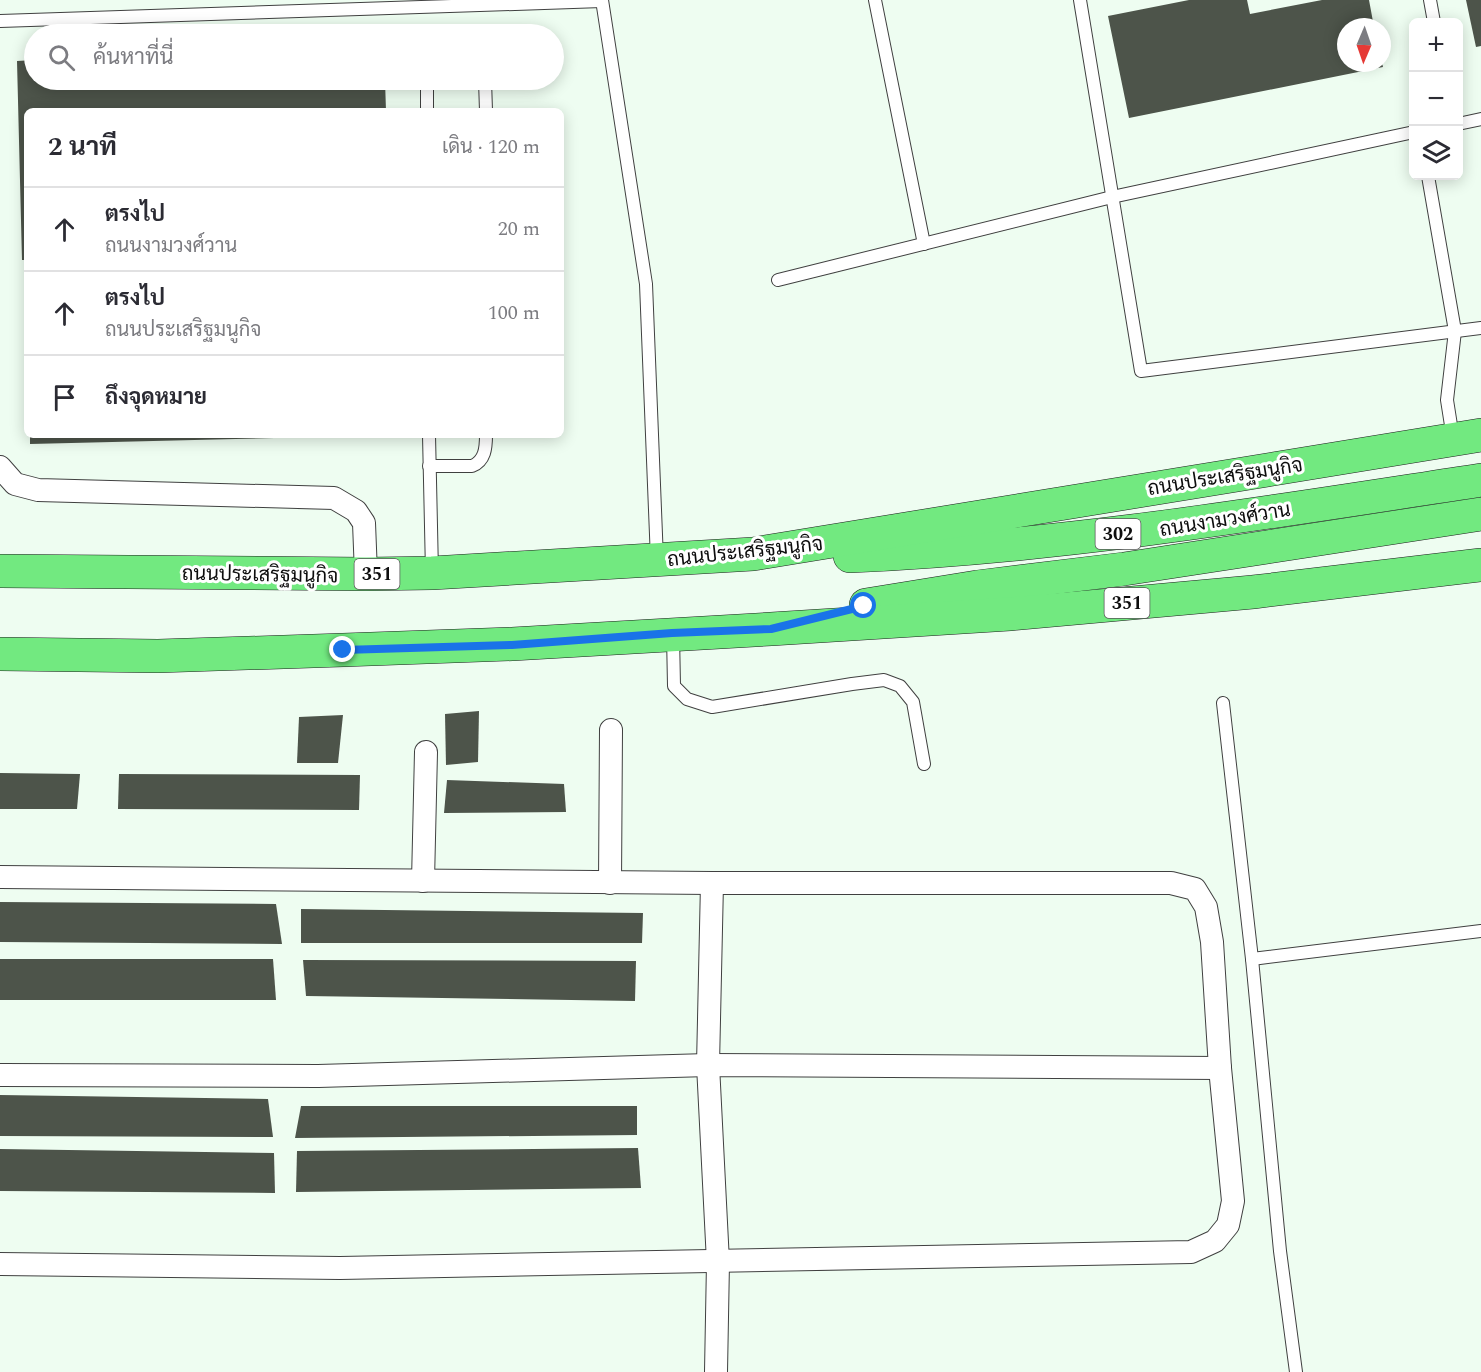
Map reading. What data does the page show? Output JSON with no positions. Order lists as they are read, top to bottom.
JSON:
{
  "streets": {
    "main road": [
      "ถนนประเสริฐมนูกิจ",
      "ถนนงามวงศ์วาน",
      "302",
      "351"
    ]
  },
  "crossings": [
    ["ถนนประเสริฐมนูกิจ", "ถนนงามวงศ์วาน"],
    ["ถนนงามวงศ์วาน", "351"]
  ],
  "north": "bottom",
  "page": {
    "map_buttons": ["+", "−"],
    "search": "ค้นหาที่นี่",
    "heading": ["2 นาที", "เดิน · 120 m"],
    "list": [
      ["ตรงไป", "ถนนงามวงศ์วาน", "20 m"],
      ["ตรงไป", "ถนนประเสริฐมนูกิจ", "100 m"],
      "ถึงจุดหมาย"
    ]
  }
}
